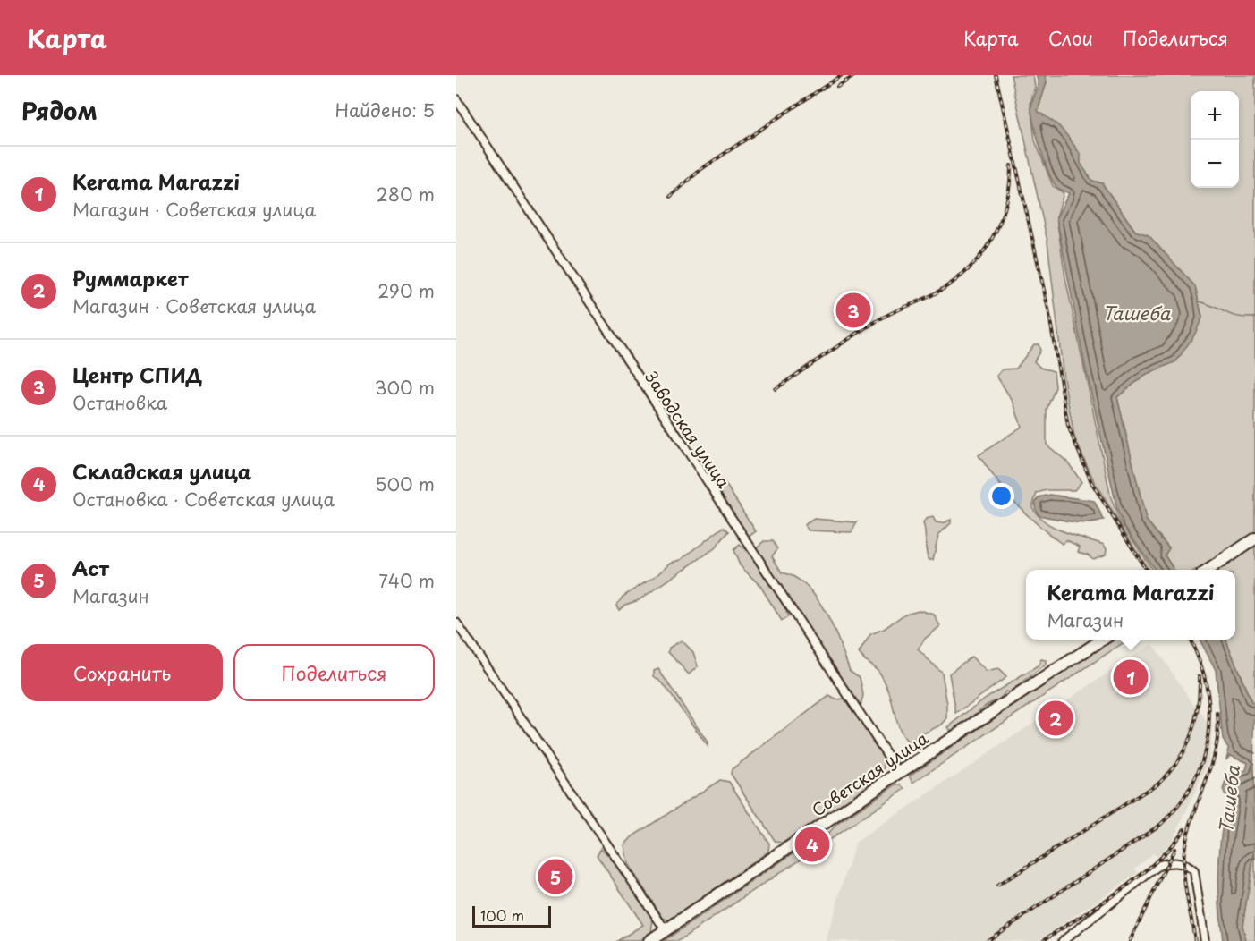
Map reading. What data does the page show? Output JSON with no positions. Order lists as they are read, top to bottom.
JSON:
{
  "streets": {
    "main road": ["Советская улица"],
    "street": ["Заводская улица"]
  },
  "crossings": [
    ["Заводская улица", "Советская улица"]
  ],
  "water": ["Ташеба"],
  "scale_bar": "100 m",
  "page": {
    "header": "Карта",
    "nav": ["Карта", "Слои", "Поделиться"],
    "heading": ["Рядом", "Найдено: 5"],
    "map_buttons": ["+", "−"],
    "list": [
      {
        "mark": "1",
        "name": "Kerama Marazzi",
        "note": "Магазин · Советская улица",
        "value": "280 m"
      },
      {
        "mark": "2",
        "name": "Руммаркет",
        "note": "Магазин · Советская улица",
        "value": "290 m"
      },
      {
        "mark": "3",
        "name": "Центр СПИД",
        "note": "Остановка",
        "value": "300 m"
      },
      {
        "mark": "4",
        "name": "Складская улица",
        "note": "Остановка · Советская улица",
        "value": "500 m"
      },
      {
        "mark": "5",
        "name": "Аст",
        "note": "Магазин",
        "value": "740 m"
      }
    ],
    "pins": [
      "3",
      "1",
      "2",
      "4",
      "5"
    ],
    "popup": ["Kerama Marazzi", "Магазин"],
    "buttons": ["Сохранить", "Поделиться"],
    "scale": "100 m"
  }
}
